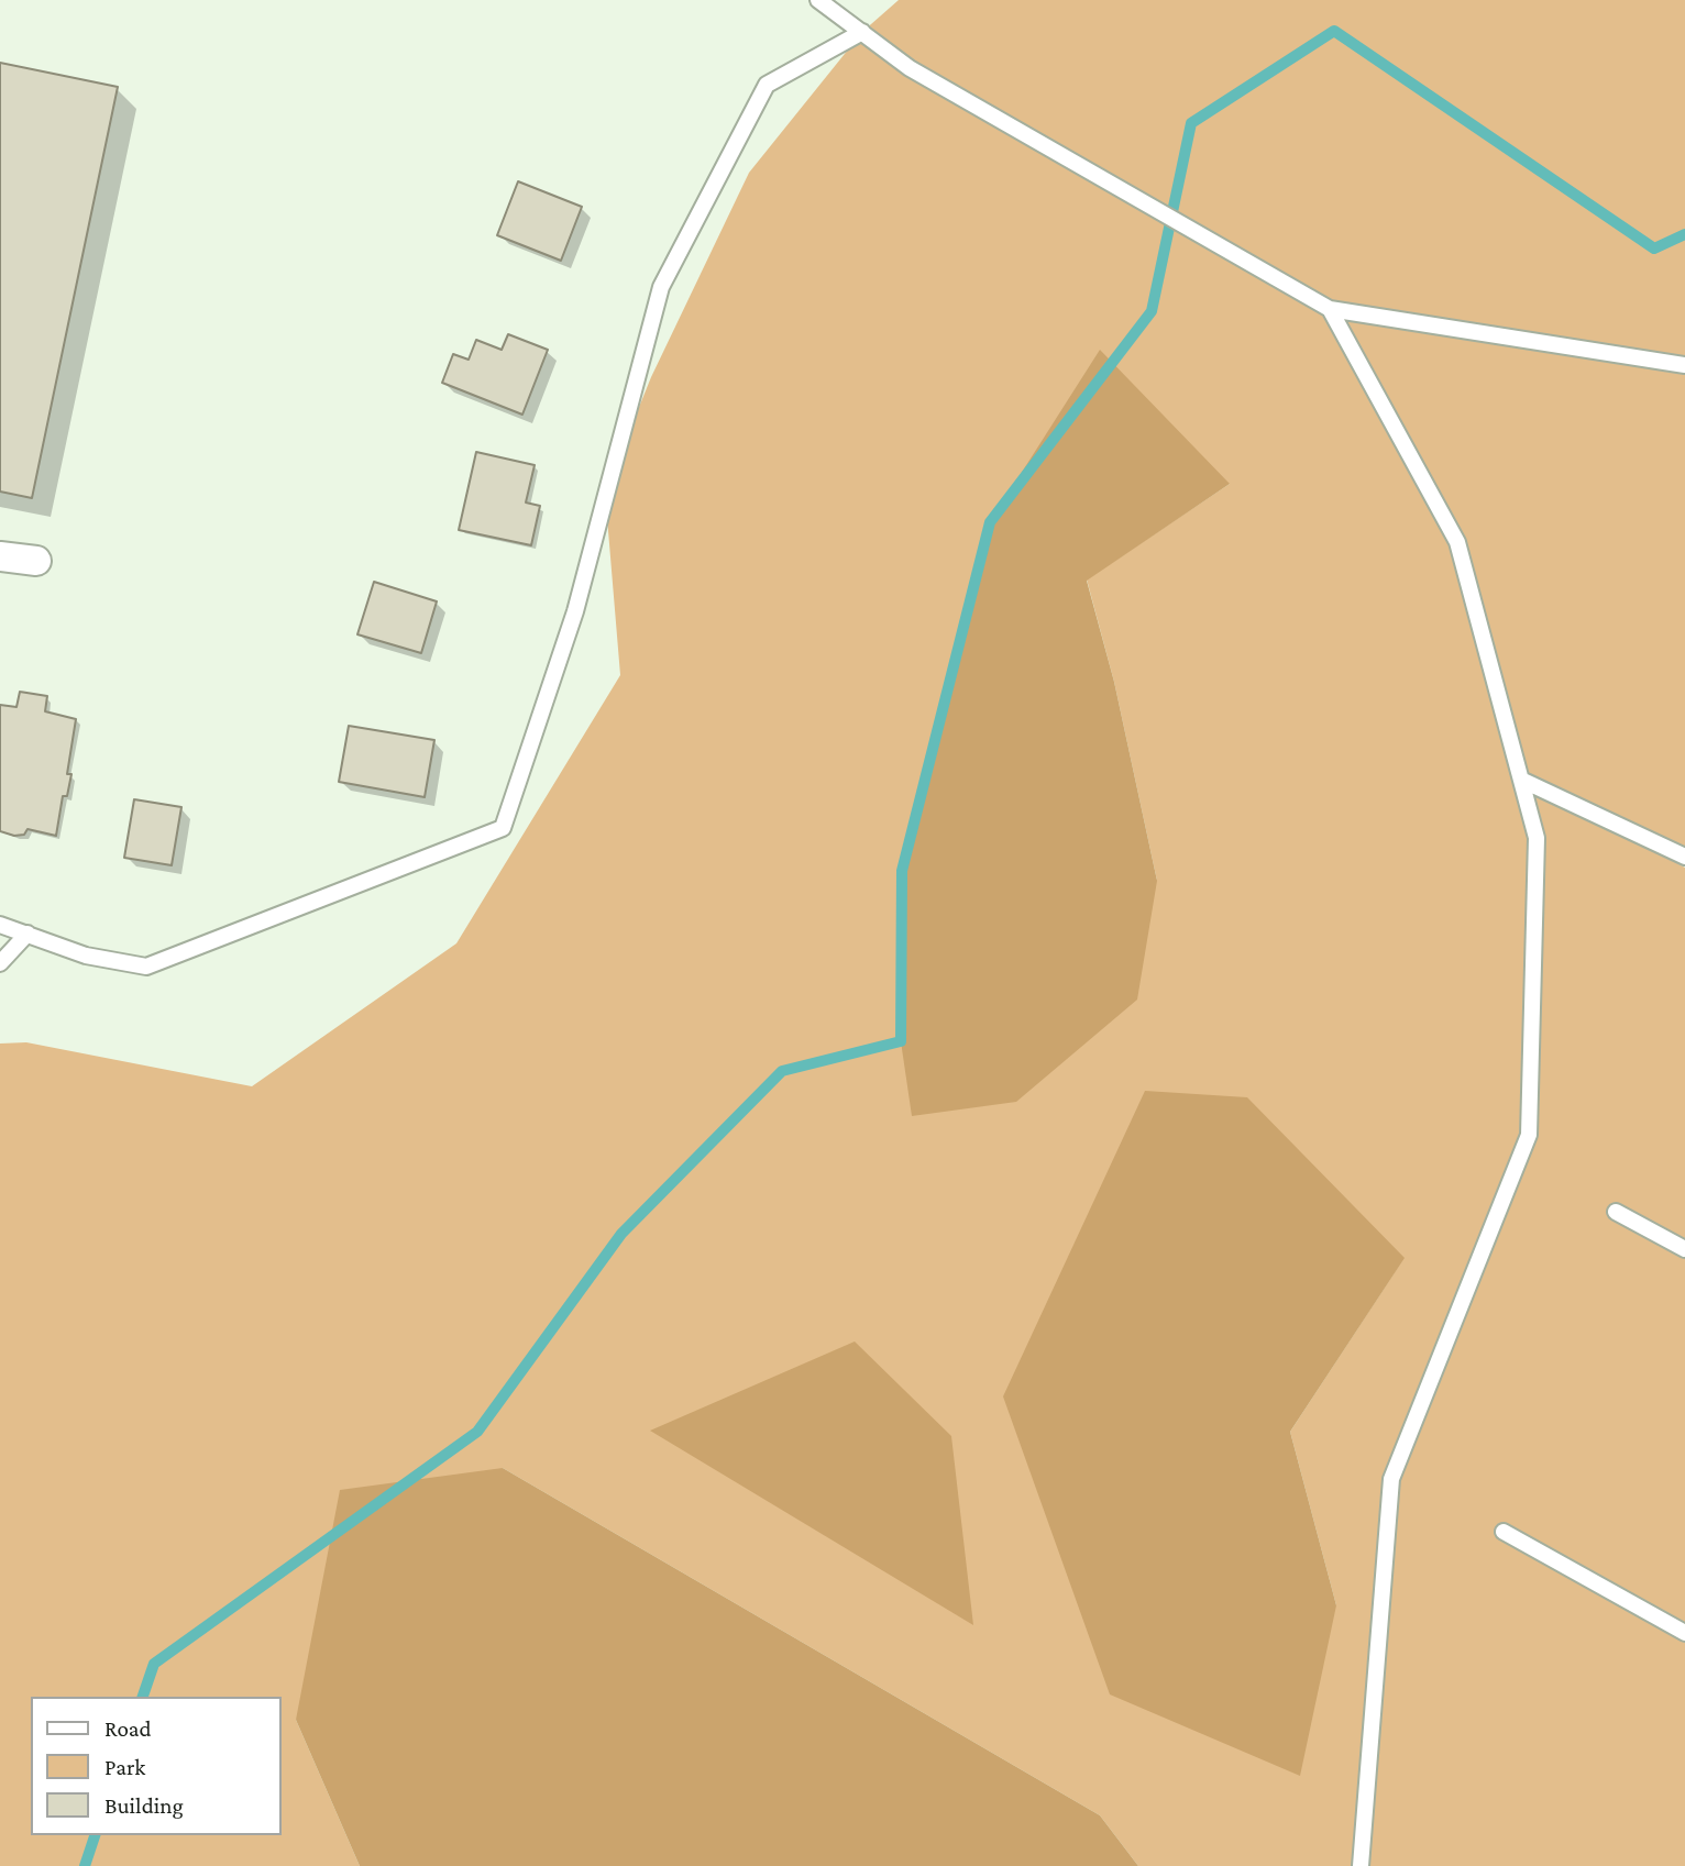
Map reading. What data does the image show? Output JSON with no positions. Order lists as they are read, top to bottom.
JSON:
{
  "legend": ["Road", "Park", "Building"]
}
